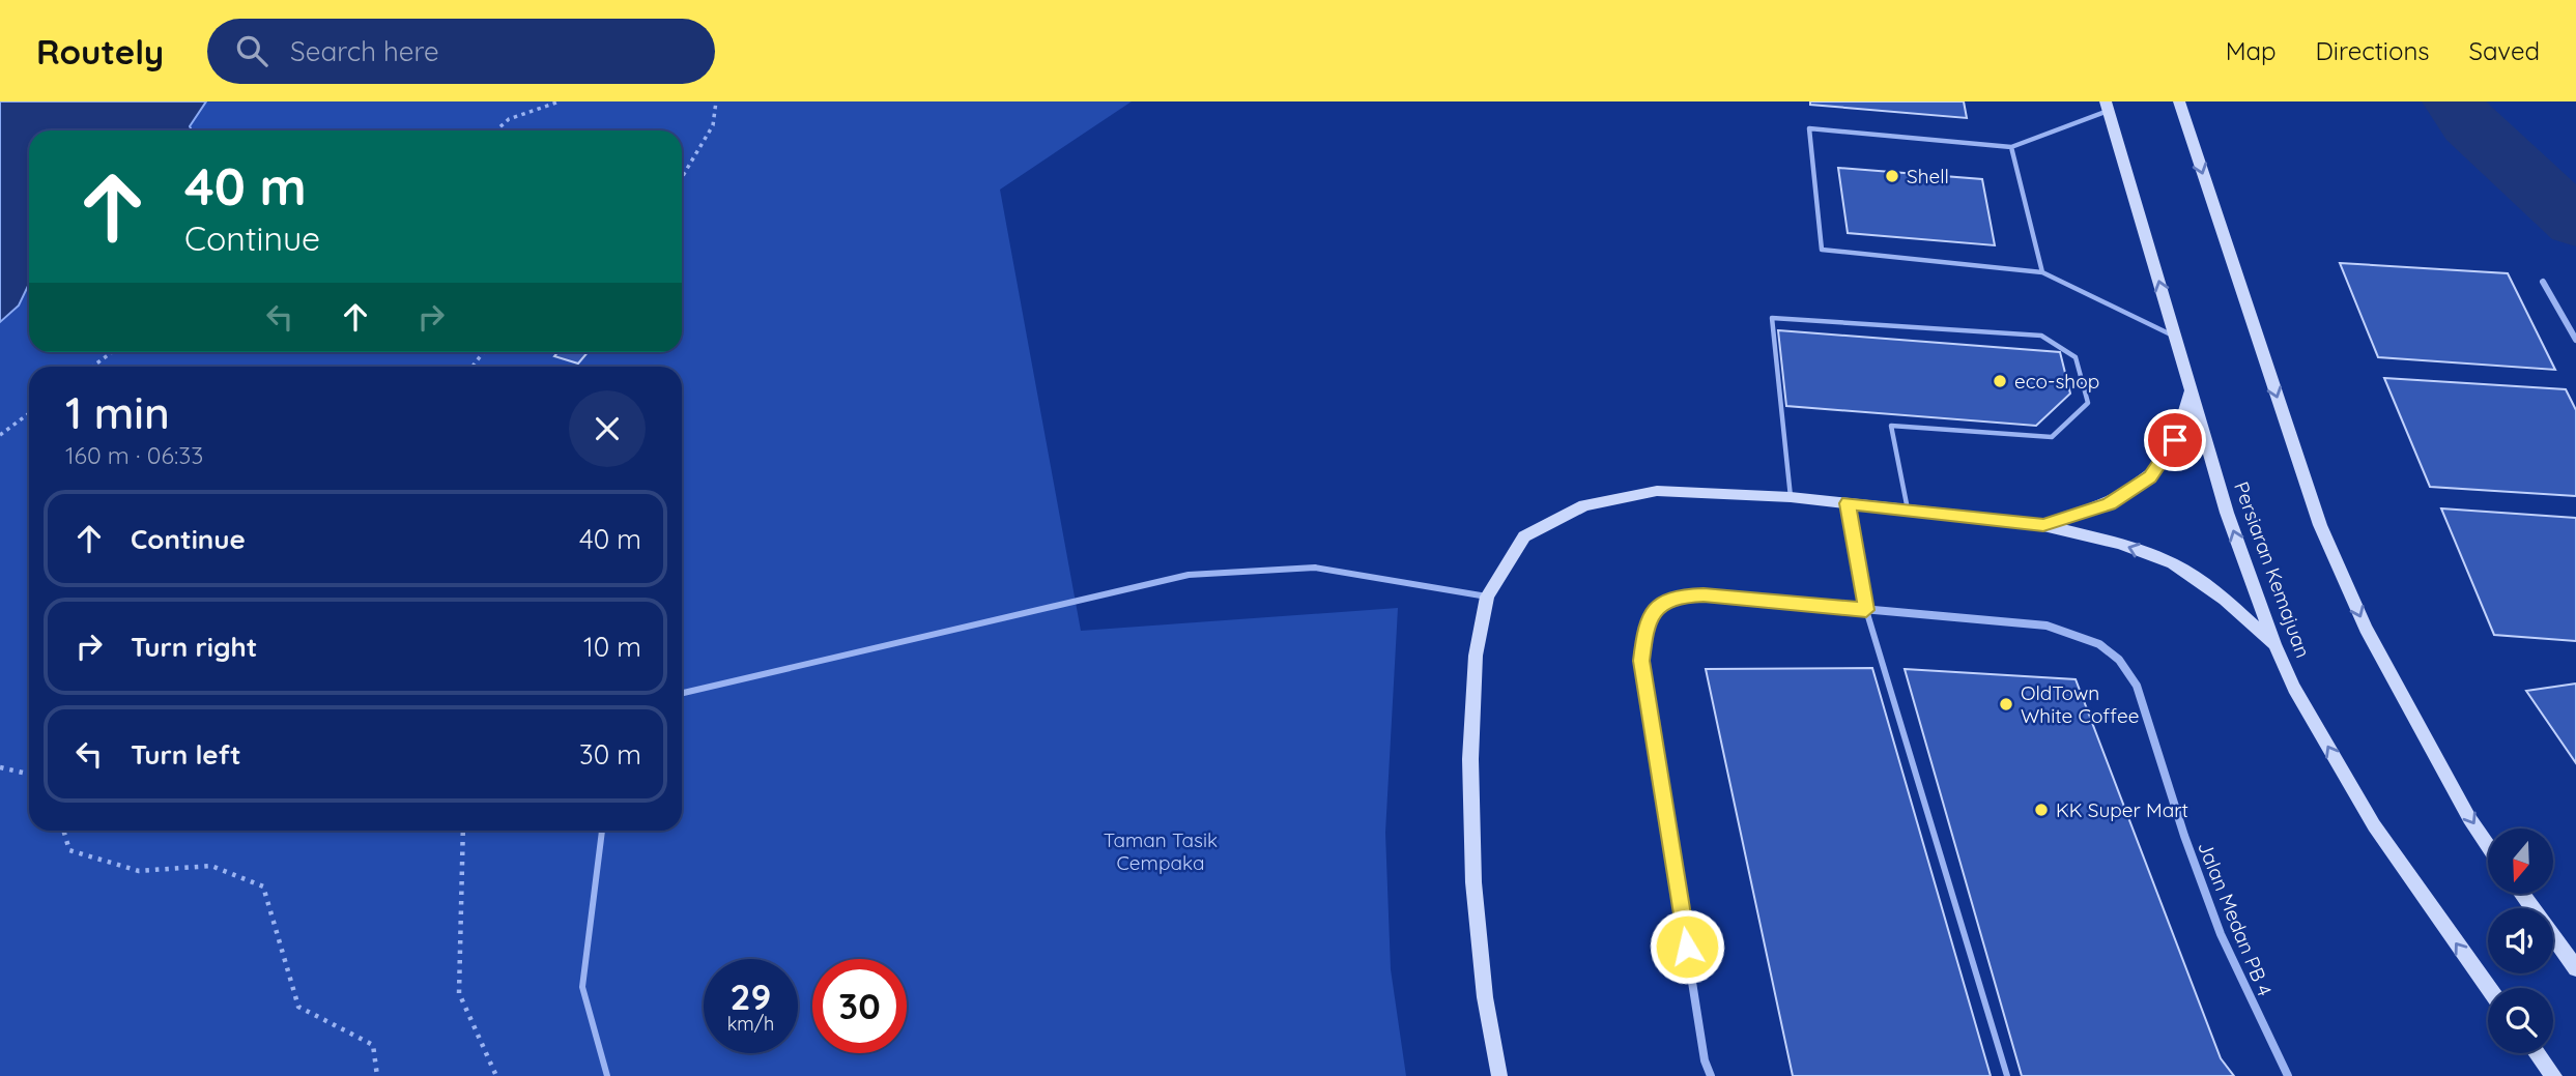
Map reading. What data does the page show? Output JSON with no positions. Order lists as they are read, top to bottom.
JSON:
{
  "streets": {
    "main road": ["Persiaran Kemajuan"],
    "street": ["Jalan Medan PB 4"]
  },
  "parks": ["Taman Tasik Cempaka"],
  "places": [
    "Shell",
    "eco-shop",
    "OldTown White Coffee",
    "KK Super Mart"
  ],
  "north": "bottom",
  "page": {
    "header": "Routely",
    "search": "Search here",
    "nav": ["Map", "Directions", "Saved"],
    "turn": ["40 m", "Continue"],
    "heading": ["1 min", "160 m · 06:33"],
    "list": [
      {
        "name": "Continue",
        "value": "40 m"
      },
      {
        "name": "Turn right",
        "value": "10 m"
      },
      {
        "name": "Turn left",
        "value": "30 m"
      }
    ],
    "speed": "29 km/h",
    "limit": "30"
  }
}
